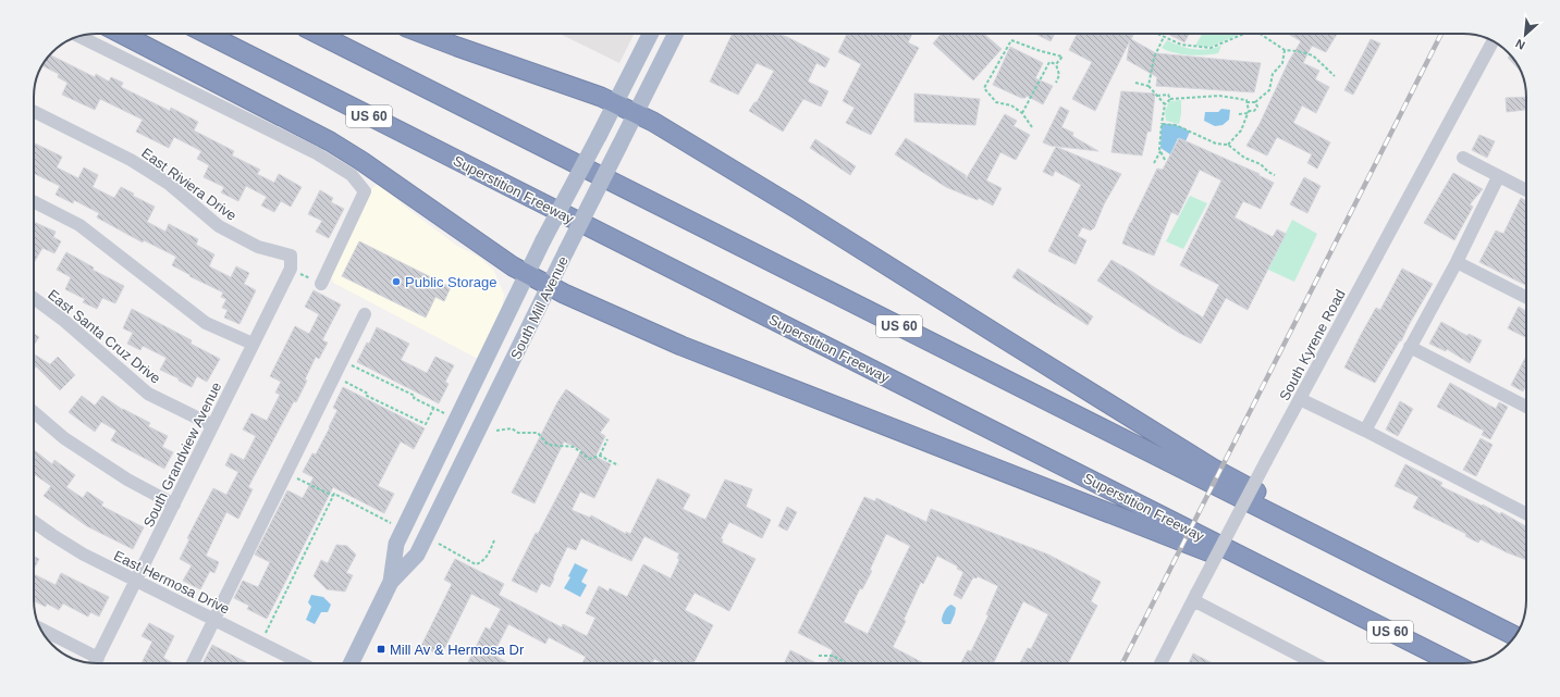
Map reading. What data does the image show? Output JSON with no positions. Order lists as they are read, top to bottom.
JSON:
{
  "streets": {
    "highway": ["US 60", "Superstition Freeway"],
    "main road": ["South Mill Avenue"],
    "street": [
      "East Riviera Drive",
      "East Santa Cruz Drive",
      "South Kyrene Road",
      "South Grandview Avenue",
      "East Hermosa Drive"
    ]
  },
  "crossings": [
    ["East Riviera Drive", "South Grandview Avenue"],
    ["East Santa Cruz Drive", "South Grandview Avenue"],
    ["South Grandview Avenue", "East Hermosa Drive"]
  ],
  "places": {
    "other": ["Public Storage"],
    "transit": ["Mill Av & Hermosa Dr"]
  },
  "north": "bottom left"
}
